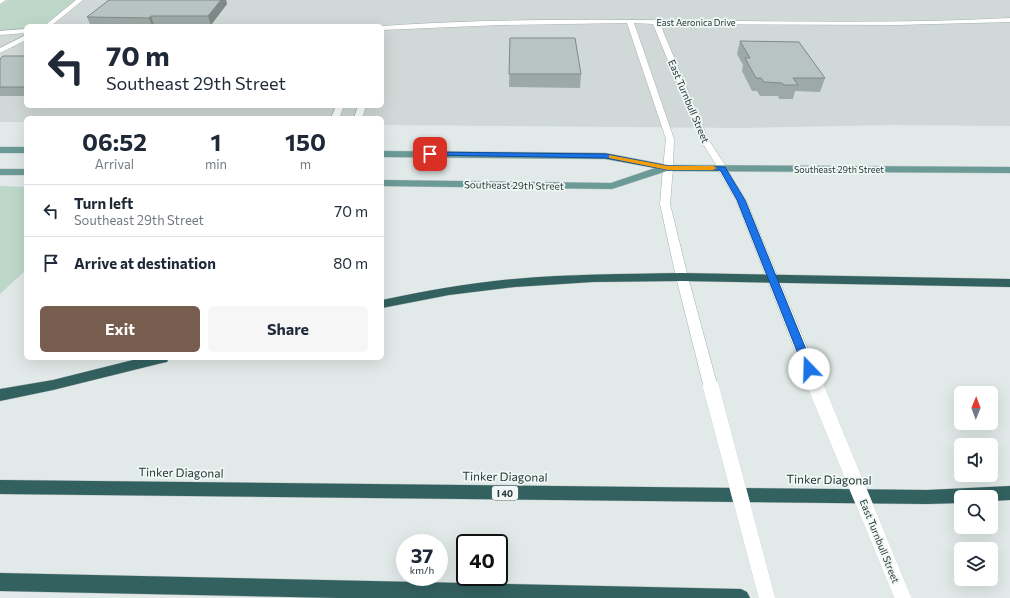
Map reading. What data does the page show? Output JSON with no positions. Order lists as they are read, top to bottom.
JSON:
{
  "streets": {
    "highway": ["Tinker Diagonal", "I 40"],
    "main road": ["Southeast 29th Street"],
    "street": ["East Aeronica Drive", "East Turnbull Street"]
  },
  "crossings": [
    ["East Aeronica Drive", "East Turnbull Street"],
    ["East Turnbull Street", "Southeast 29th Street"]
  ],
  "north": "top",
  "page": {
    "turn": ["70 m", "Southeast 29th Street"],
    "eta": [
      "06:52",
      "Arrival",
      "1",
      "min",
      "150",
      "m"
    ],
    "list": [
      {
        "name": "Turn left",
        "note": "Southeast 29th Street",
        "value": "70 m"
      },
      {
        "name": "Arrive at destination",
        "value": "80 m"
      }
    ],
    "buttons": ["Exit", "Share"],
    "speed": "37 km/h",
    "limit": "40"
  }
}
